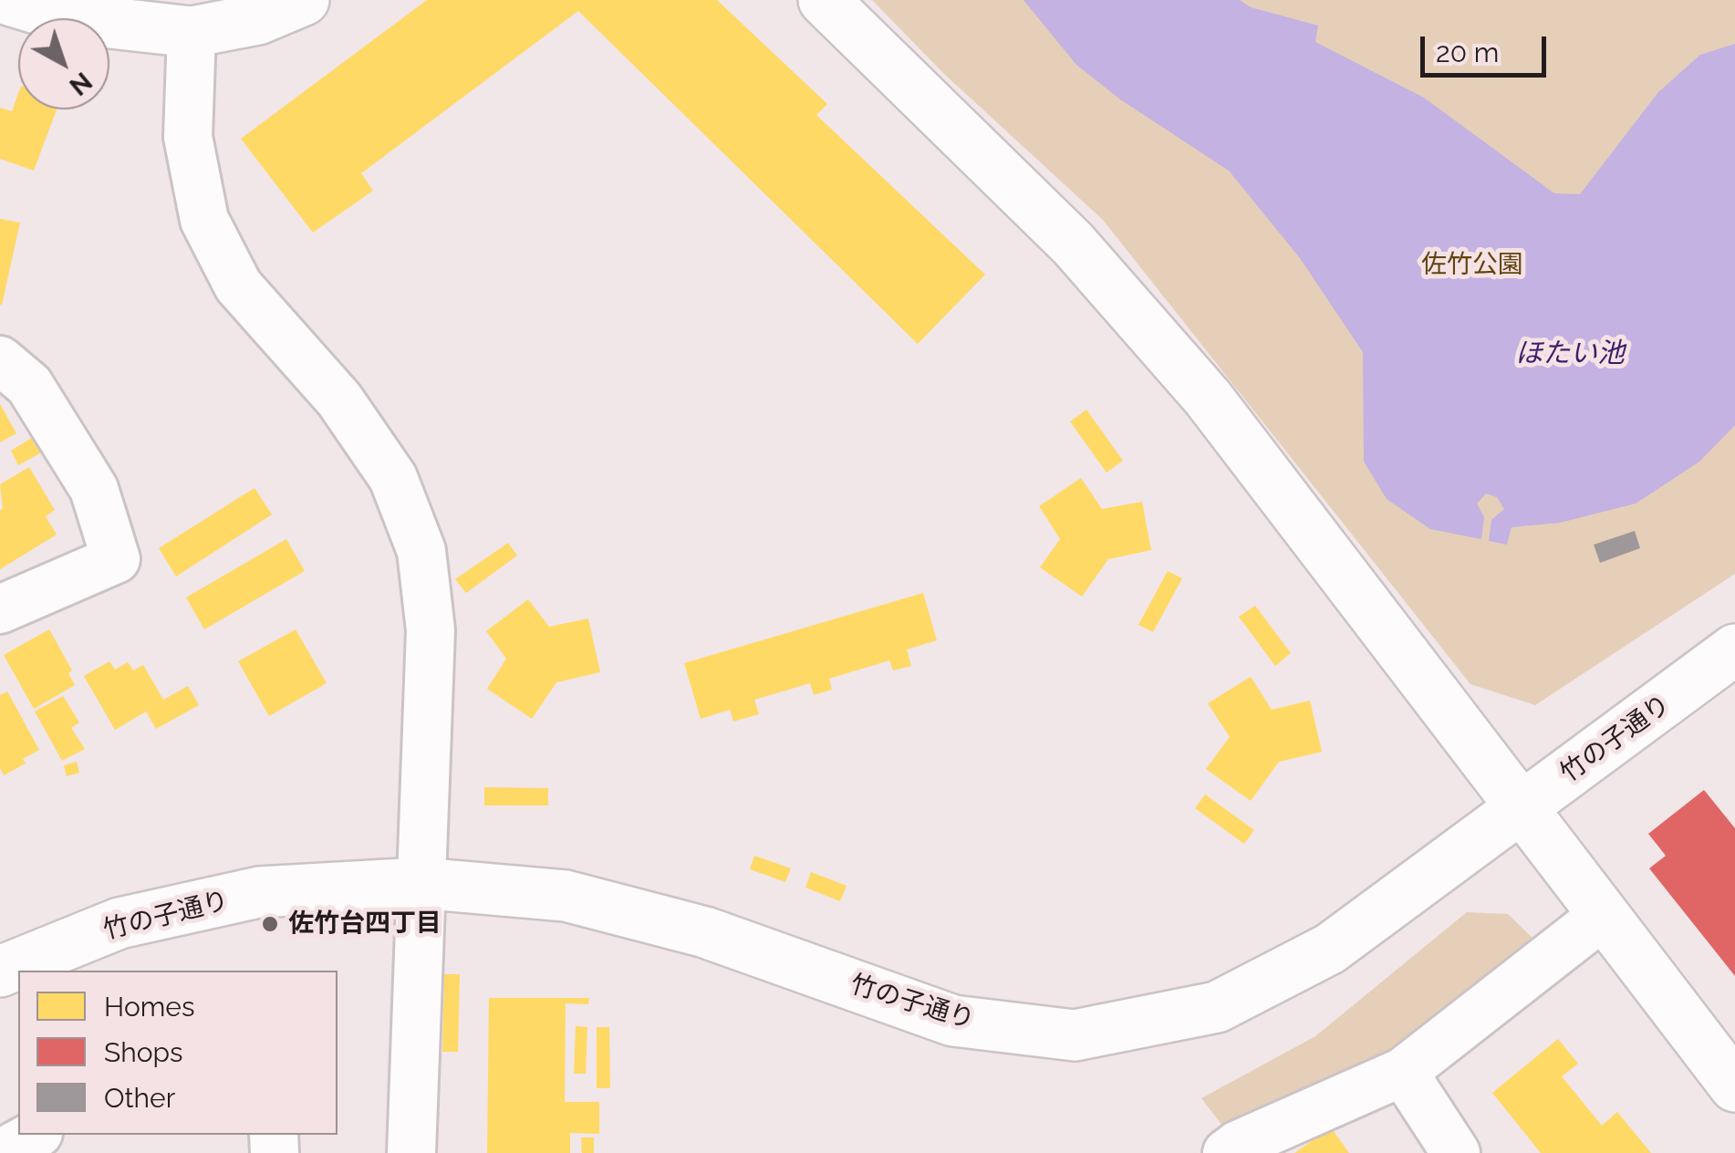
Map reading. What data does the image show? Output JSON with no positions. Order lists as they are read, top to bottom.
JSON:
{
  "streets": {
    "street": ["竹の子通り"]
  },
  "water": ["ほたい池"],
  "parks": ["佐竹公園"],
  "places": ["佐竹台四丁目"],
  "legend": ["Homes", "Shops", "Other"],
  "scale_bar": "20 m",
  "north": "bottom right"
}
